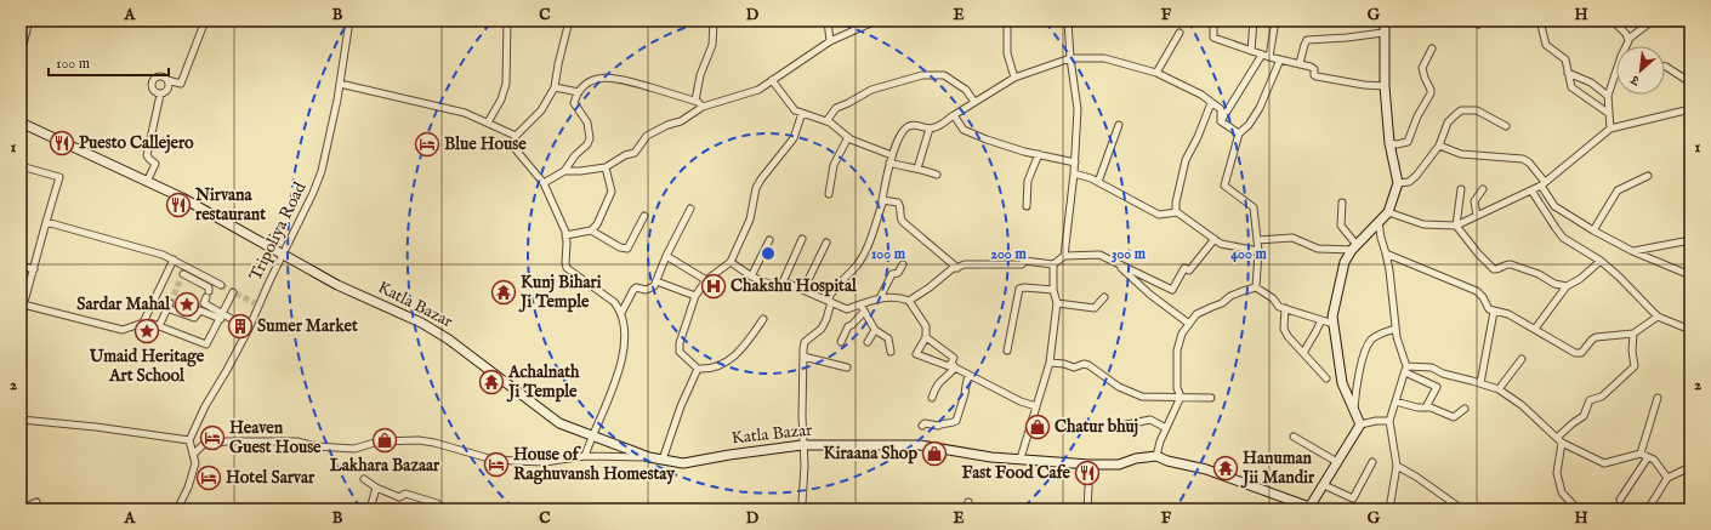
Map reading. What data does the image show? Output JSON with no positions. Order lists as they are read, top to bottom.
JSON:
{
  "streets": {
    "street": ["Tripoliya Road", "Katla Bazar"]
  },
  "crossings": [
    ["Tripoliya Road", "Katla Bazar"]
  ],
  "places": {
    "restaurant": ["Puesto Callejero", "Nirvana restaurant", "Fast Food Cafe"],
    "hotel": [
      "Blue House",
      "Heaven Guest House",
      "House of Raghuvansh Homestay",
      "Hotel Sarvar"
    ],
    "hospital": ["Chakshu Hospital"],
    "temple": ["Kunj Bihari Ji Temple", "Achalnath Ji Temple", "Hanuman Jii Mandir"],
    "place": ["Sardar Mahal", "Umaid Heritage Art School"],
    "building": ["Sumer Market"],
    "shop": ["Chatur bhuj", "Lakhara Bazaar", "Kiraana Shop"]
  },
  "scale_bar": "100 m",
  "north": "bottom left",
  "grid": {
    "columns": [
      "A",
      "B",
      "C",
      "D",
      "E",
      "F",
      "G",
      "H"
    ],
    "rows": ["1", "2"]
  },
  "rings": [
    "100 m",
    "200 m",
    "300 m",
    "400 m"
  ]
}
